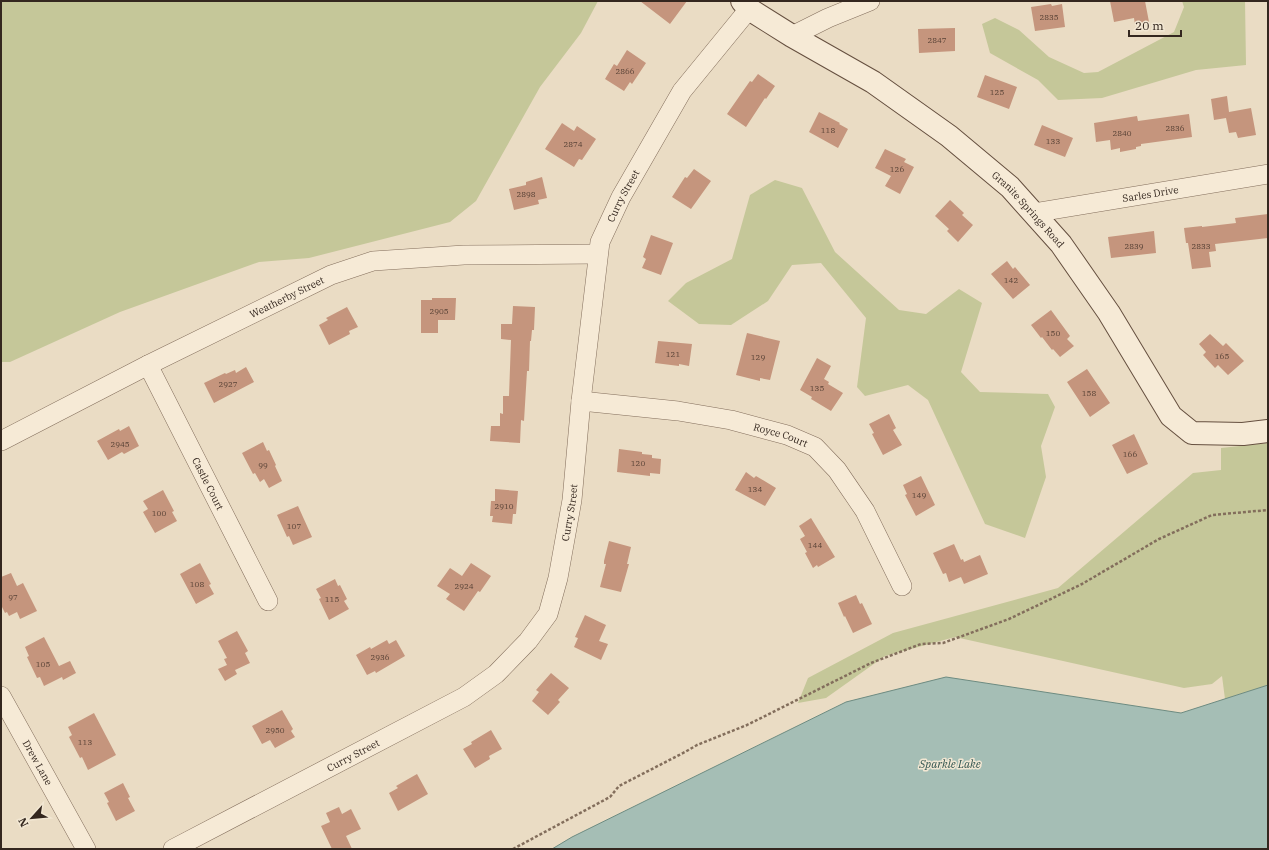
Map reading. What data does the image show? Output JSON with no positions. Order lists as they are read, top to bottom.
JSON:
{
  "streets": {
    "street": [
      "Sarles Drive",
      "Curry Street",
      "Granite Springs Road",
      "Weatherby Street",
      "Royce Court",
      "Castle Court",
      "Drew Lane"
    ]
  },
  "crossings": [
    ["Sarles Drive", "Granite Springs Road"],
    ["Curry Street", "Granite Springs Road"],
    ["Curry Street", "Weatherby Street"],
    ["Curry Street", "Royce Court"],
    ["Weatherby Street", "Castle Court"]
  ],
  "water": ["Sparkle Lake"],
  "house_numbers": [
    "2835",
    "2847",
    "2866",
    "125",
    "2836",
    "118",
    "2840",
    "133",
    "2874",
    "126",
    "2898",
    "2839",
    "2833",
    "142",
    "2905",
    "150",
    "121",
    "165",
    "129",
    "2927",
    "135",
    "158",
    "2945",
    "166",
    "120",
    "99",
    "134",
    "149",
    "2910",
    "100",
    "107",
    "144",
    "108",
    "2924",
    "97",
    "115",
    "2936",
    "105",
    "2950",
    "113"
  ],
  "scale_bar": "20 m",
  "north": "bottom left"
}
